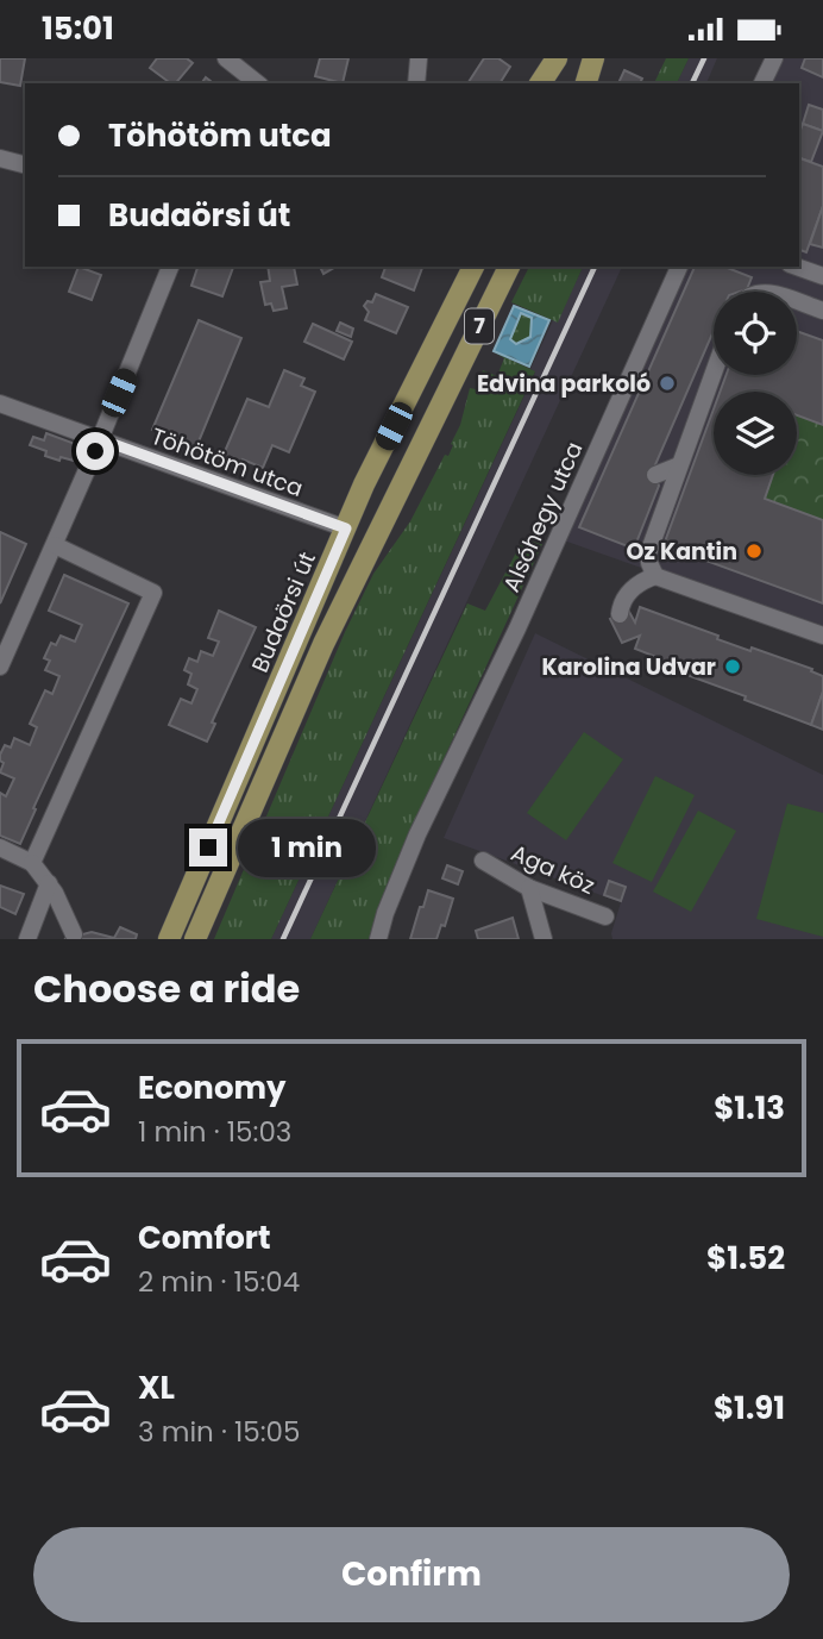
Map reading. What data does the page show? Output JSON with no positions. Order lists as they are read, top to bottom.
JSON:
{
  "streets": {
    "main road": ["7", "Budaörsi út"],
    "street": ["Töhötöm utca", "Alsóhegy utca", "Aga köz"]
  },
  "crossings": [
    ["Töhötöm utca", "Budaörsi út"]
  ],
  "places": ["Edvina parkoló", "Oz Kantin", "Karolina Udvar"],
  "page": {
    "status": "15:01",
    "banner": ["Töhötöm utca", "Budaörsi út"],
    "bubble": "1 min",
    "heading": "Choose a ride",
    "list": [
      {
        "name": "Economy",
        "note": "1 min · 15:03",
        "value": "$1.13"
      },
      {
        "name": "Comfort",
        "note": "2 min · 15:04",
        "value": "$1.52"
      },
      {
        "name": "XL",
        "note": "3 min · 15:05",
        "value": "$1.91"
      }
    ],
    "buttons": "Confirm"
  }
}
